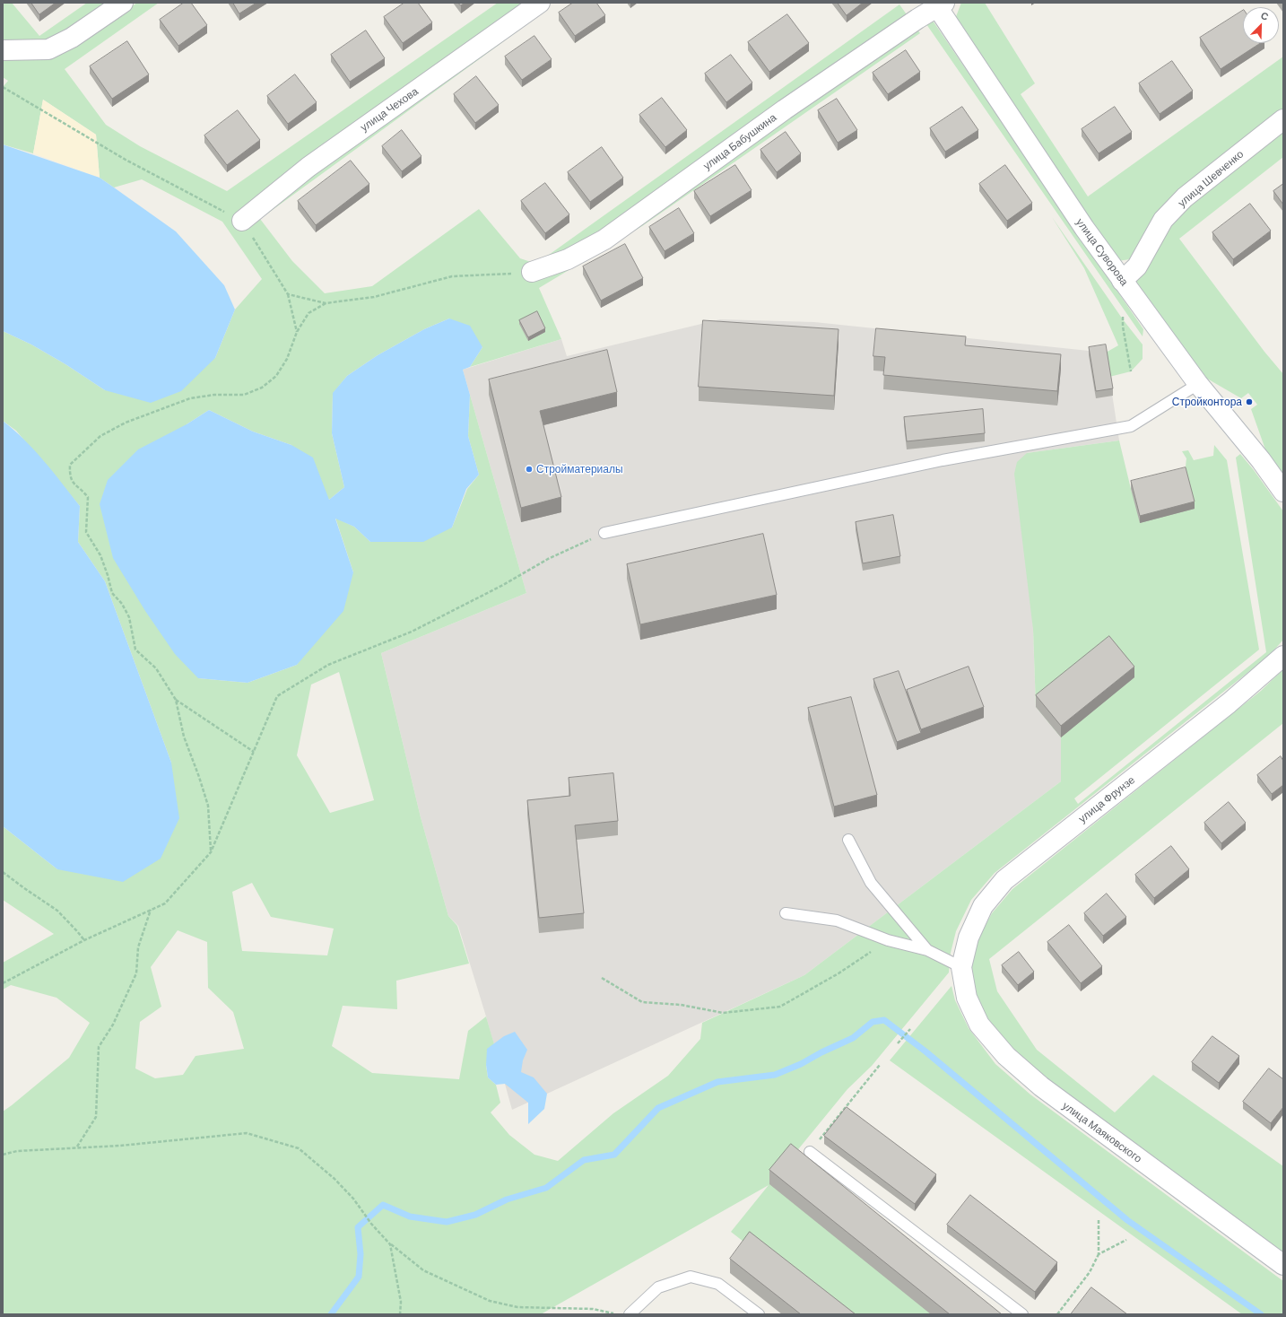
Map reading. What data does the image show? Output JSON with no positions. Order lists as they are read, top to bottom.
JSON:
{
  "streets": {
    "main road": [
      "улица Чехова",
      "улица Бабушкина",
      "улица Шевченко",
      "улица Суворова",
      "улица Фрунзе",
      "улица Маяковского"
    ]
  },
  "crossings": [
    ["улица Бабушкина", "улица Суворова"],
    ["улица Шевченко", "улица Суворова"],
    ["улица Фрунзе", "улица Маяковского"]
  ],
  "places": ["Стройконтора", "Стройматериалы"],
  "north": "top right"
}
